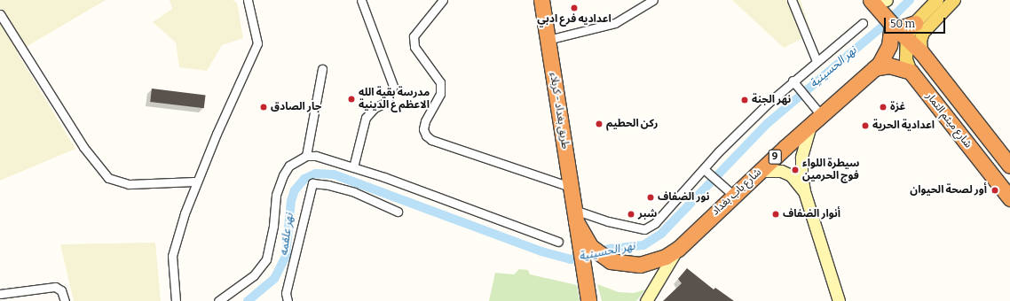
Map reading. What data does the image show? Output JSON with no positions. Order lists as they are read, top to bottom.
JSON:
{
  "streets": {
    "highway": [
      "طريق بغداد - كربلاء",
      "شارع ميثم التمار",
      "9",
      "شارع باب بغداد"
    ]
  },
  "crossings": [
    ["طريق بغداد - كربلاء", "9"],
    ["شارع ميثم التمار", "شارع باب بغداد"],
    ["9", "شارع باب بغداد"]
  ],
  "water": ["نهر الحسينية", "نهر علقمه"],
  "places": [
    "اعداديه فرع ادبي",
    "مدرسة بقية الله الاعظم ع الدينية",
    "نهر الجنة",
    "جار الصادق",
    "غزة",
    "ركن الحطيم",
    "اعدادية الحرية",
    "سيطرة اللواء فوج الحرمين",
    "أور لصحة الحيوان",
    "نور الضفاف",
    "شبر",
    "أنوار الضفاف"
  ],
  "scale_bar": "50 m"
}
